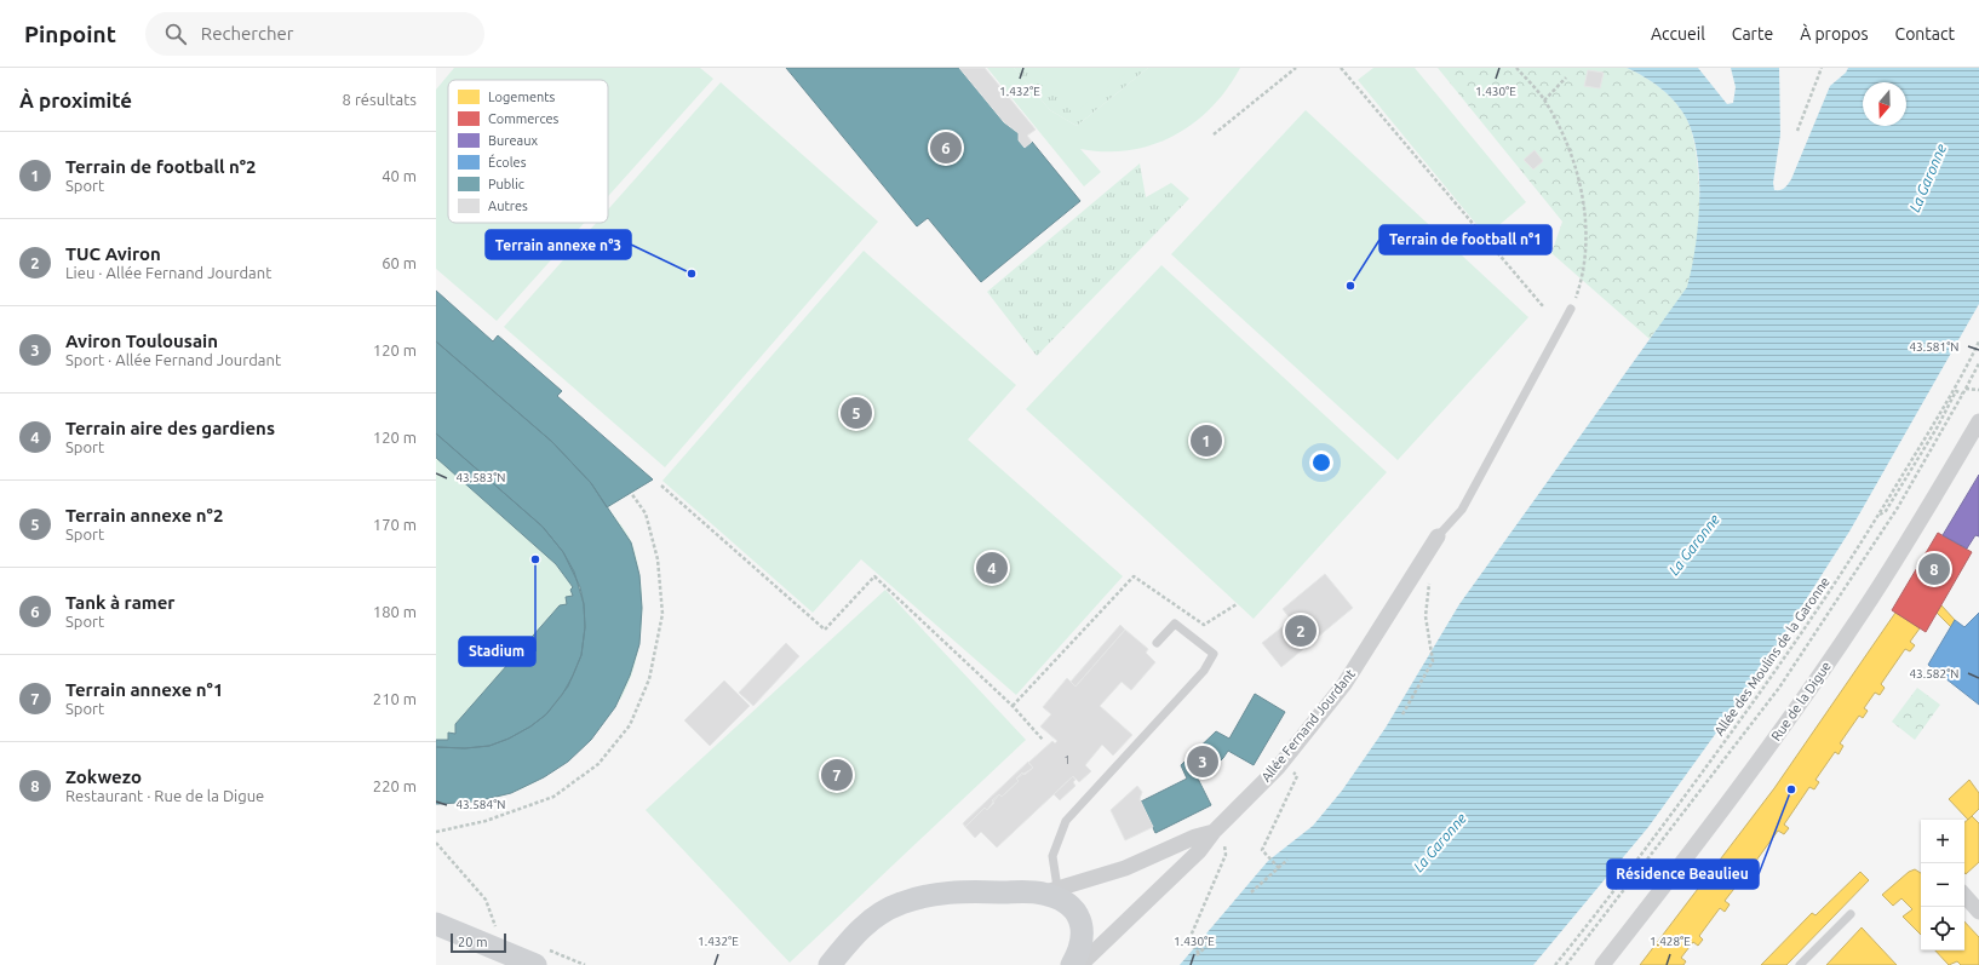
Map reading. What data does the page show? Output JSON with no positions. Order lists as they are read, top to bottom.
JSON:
{
  "streets": {
    "street": ["Rue de la Digue", "Allée Fernand Jourdant"],
    "path": ["Allée des Moulins de la Garonne"]
  },
  "water": ["La Garonne"],
  "places": [
    "Terrain annexe n°3",
    "Terrain de football n°1",
    "Stadium",
    "Résidence Beaulieu"
  ],
  "house_numbers": ["1"],
  "legend": [
    "Logements",
    "Commerces",
    "Bureaux",
    "Écoles",
    "Public",
    "Autres"
  ],
  "scale_bar": "20 m",
  "north": "bottom",
  "page": {
    "header": "Pinpoint",
    "search": "Rechercher",
    "nav": [
      "Accueil",
      "Carte",
      "À propos",
      "Contact"
    ],
    "heading": ["À proximité", "8 résultats"],
    "pins": [
      "6",
      "5",
      "1",
      "4",
      "8",
      "2",
      "3",
      "7"
    ],
    "list": [
      {
        "mark": "1",
        "name": "Terrain de football n°2",
        "note": "Sport",
        "value": "40 m"
      },
      {
        "mark": "2",
        "name": "TUC Aviron",
        "note": "Lieu · Allée Fernand Jourdant",
        "value": "60 m"
      },
      {
        "mark": "3",
        "name": "Aviron Toulousain",
        "note": "Sport · Allée Fernand Jourdant",
        "value": "120 m"
      },
      {
        "mark": "4",
        "name": "Terrain aire des gardiens",
        "note": "Sport",
        "value": "120 m"
      },
      {
        "mark": "5",
        "name": "Terrain annexe n°2",
        "note": "Sport",
        "value": "170 m"
      },
      {
        "mark": "6",
        "name": "Tank à ramer",
        "note": "Sport",
        "value": "180 m"
      },
      {
        "mark": "7",
        "name": "Terrain annexe n°1",
        "note": "Sport",
        "value": "210 m"
      },
      {
        "mark": "8",
        "name": "Zokwezo",
        "note": "Restaurant · Rue de la Digue",
        "value": "220 m"
      }
    ],
    "map_buttons": ["+", "−"],
    "scale": "20 m"
  },
  "coordinates": [
    "1.432°E",
    "1.430°E",
    "43.581°N",
    "43.583°N",
    "43.582°N",
    "43.584°N",
    "1.428°E"
  ]
}
